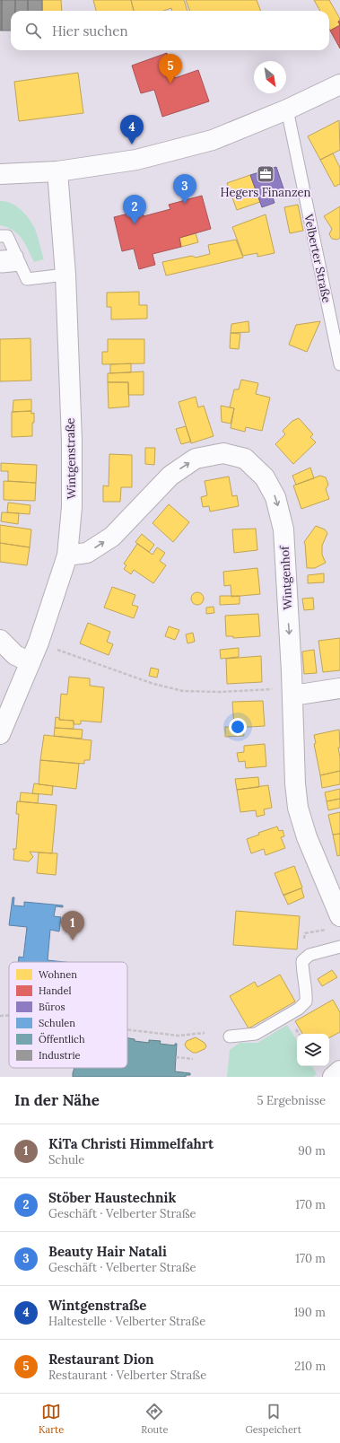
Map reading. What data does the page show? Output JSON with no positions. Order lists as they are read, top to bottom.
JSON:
{
  "streets": {
    "street": ["Wintgenstraße", "Wintgenhof"],
    "lane": ["Velberter Straße"]
  },
  "crossings": [
    ["Wintgenstraße", "Wintgenhof"]
  ],
  "places": {
    "office": ["Hegers Finanzen"]
  },
  "legend": [
    "Wohnen",
    "Handel",
    "Büros",
    "Schulen",
    "Öffentlich",
    "Industrie"
  ],
  "north": "bottom right",
  "page": {
    "search": "Hier suchen",
    "pins": [
      "5",
      "4",
      "3",
      "2",
      "1"
    ],
    "heading": ["In der Nähe", "5 Ergebnisse"],
    "list": [
      {
        "mark": "1",
        "name": "KiTa Christi Himmelfahrt",
        "note": "Schule",
        "value": "90 m"
      },
      {
        "mark": "2",
        "name": "Stöber Haustechnik",
        "note": "Geschäft · Velberter Straße",
        "value": "170 m"
      },
      {
        "mark": "3",
        "name": "Beauty Hair Natali",
        "note": "Geschäft · Velberter Straße",
        "value": "170 m"
      },
      {
        "mark": "4",
        "name": "Wintgenstraße",
        "note": "Haltestelle · Velberter Straße",
        "value": "190 m"
      },
      {
        "mark": "5",
        "name": "Restaurant Dion",
        "note": "Restaurant · Velberter Straße",
        "value": "210 m"
      }
    ],
    "nav": ["Karte", "Route", "Gespeichert"]
  }
}
